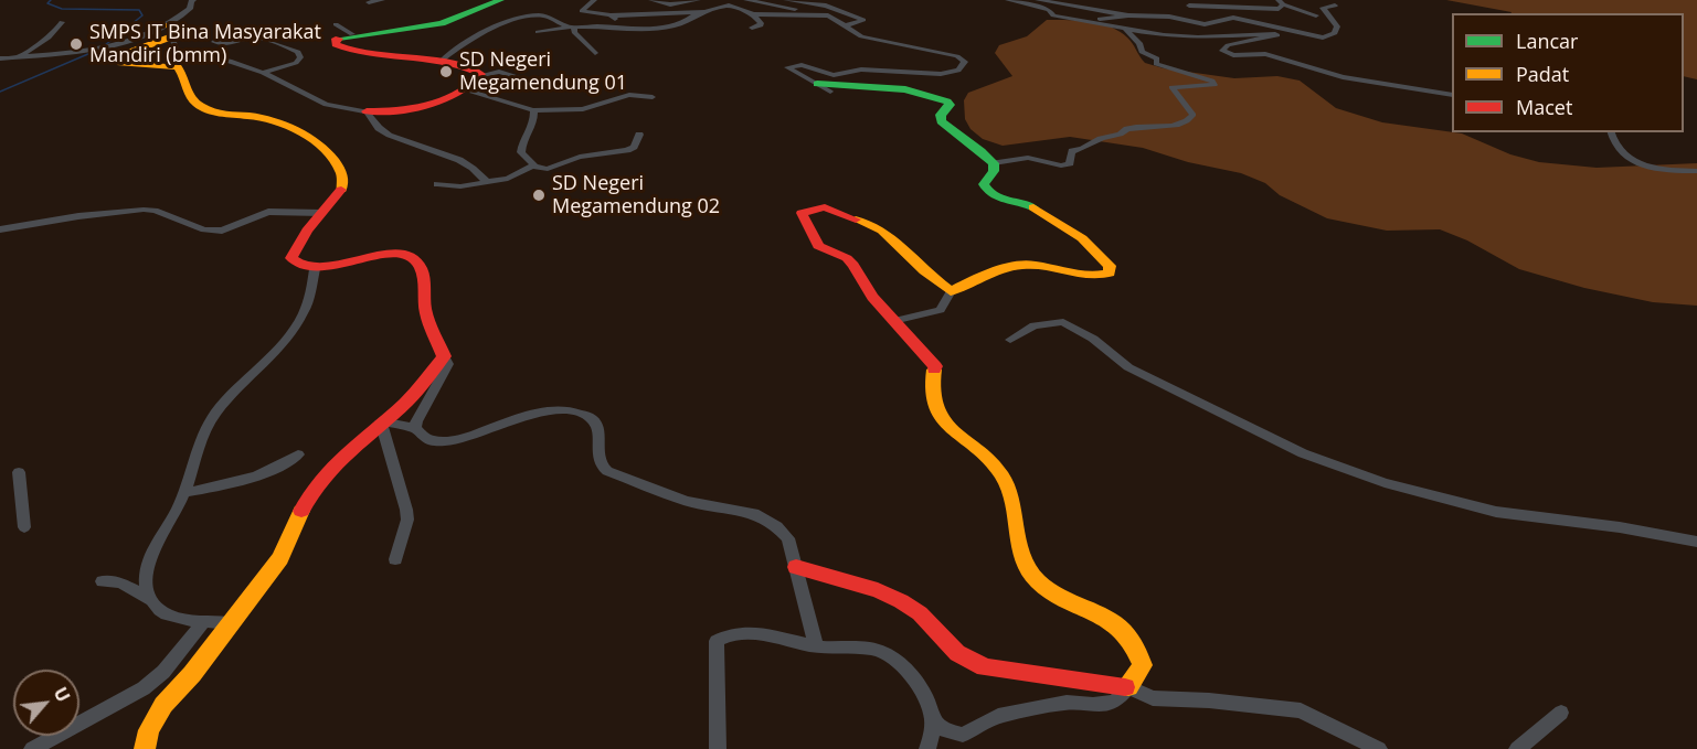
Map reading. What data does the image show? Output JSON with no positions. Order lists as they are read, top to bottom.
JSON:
{
  "places": ["SMPS IT Bina Masyarakat Mandiri (bmm)", "SD Negeri Megamendung 01", "SD Negeri Megamendung 02"],
  "legend": ["Lancar", "Padat", "Macet"],
  "north": "top right"
}
